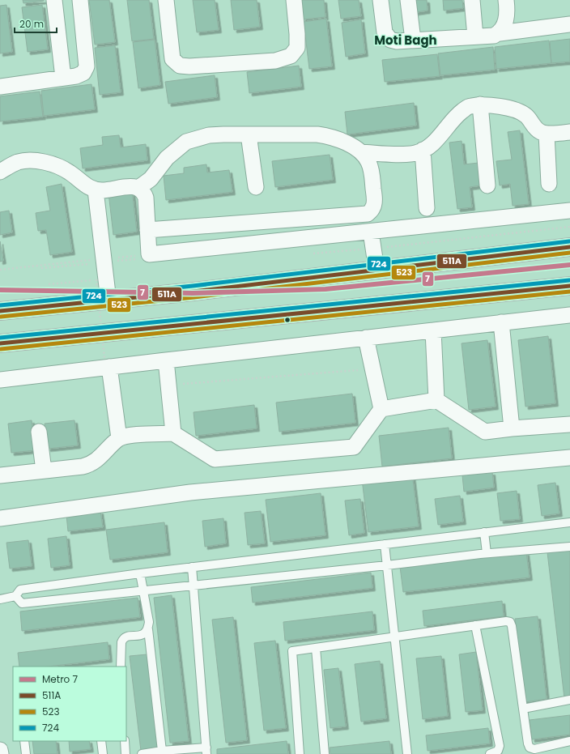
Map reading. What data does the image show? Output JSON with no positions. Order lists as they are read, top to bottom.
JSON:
{
  "districts": ["Moti Bagh"],
  "lines": [
    "transit line 724",
    "transit line 511A",
    "transit line 523",
    "metro line 7"
  ],
  "legend": [
    "Metro 7",
    "511A",
    "523",
    "724"
  ],
  "scale_bar": "20 m"
}
